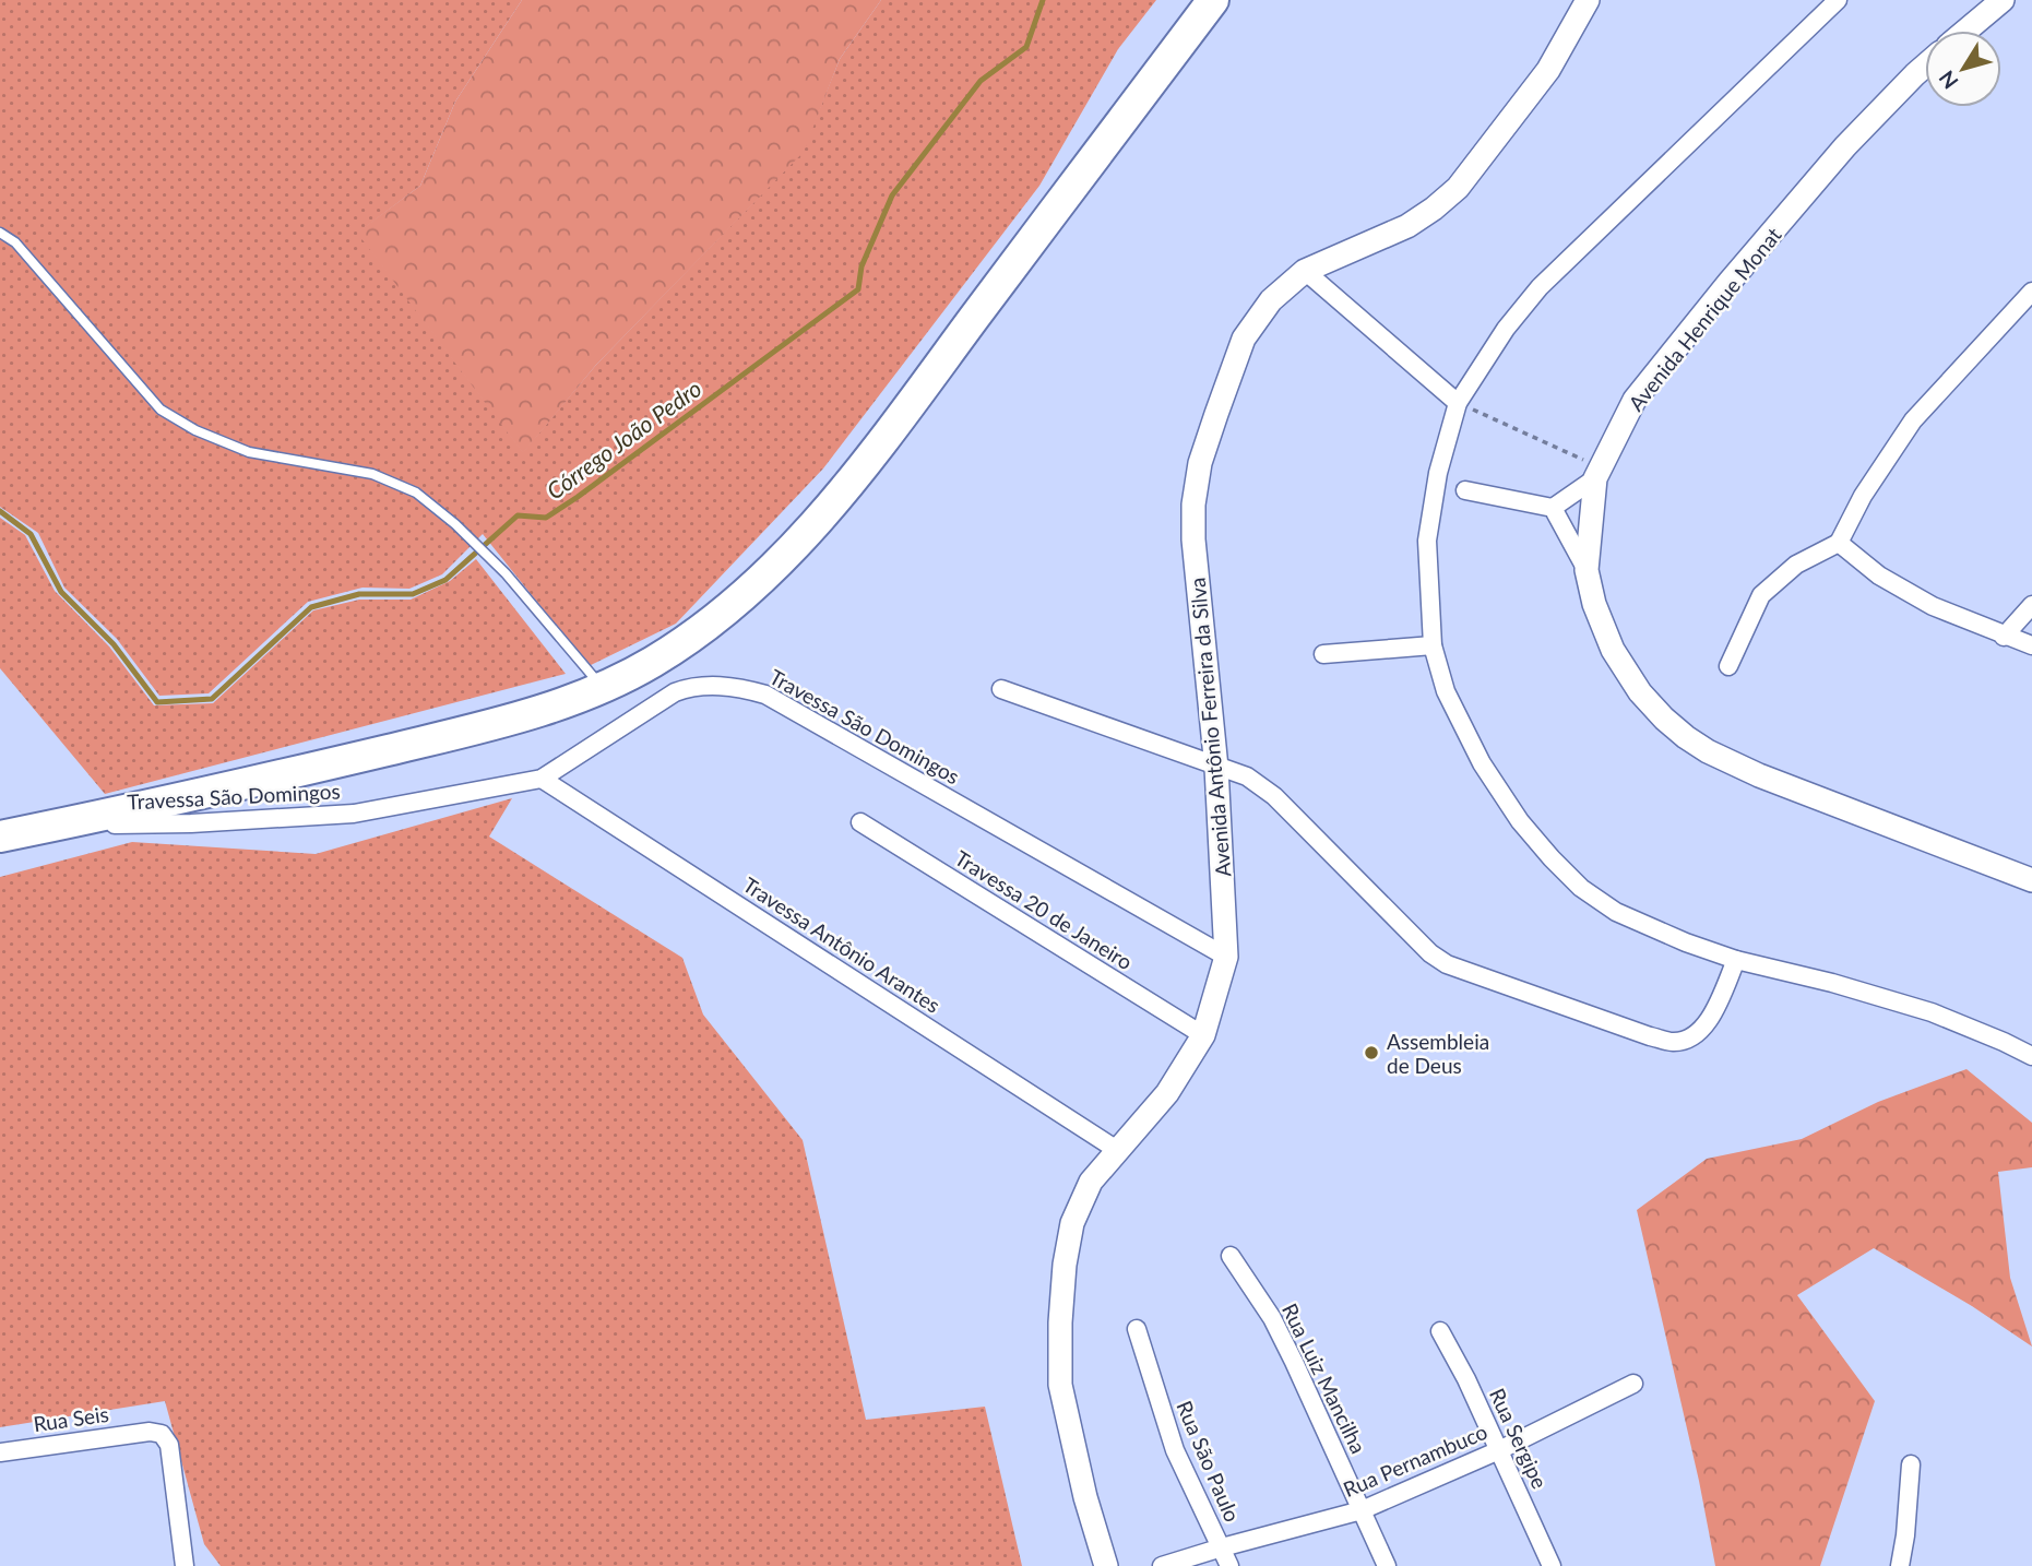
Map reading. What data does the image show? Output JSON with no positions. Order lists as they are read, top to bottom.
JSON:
{
  "streets": {
    "street": [
      "Avenida Henrique Monat",
      "Travessa São Domingos",
      "Avenida Antônio Ferreira da Silva",
      "Travessa 20 de Janeiro",
      "Travessa Antônio Arantes",
      "Rua Luiz Mancilha",
      "Rua Seis",
      "Rua Sergipe",
      "Rua Pernambuco",
      "Rua São Paulo"
    ]
  },
  "crossings": [
    ["Travessa São Domingos", "Avenida Antônio Ferreira da Silva"],
    ["Travessa São Domingos", "Travessa Antônio Arantes"],
    ["Avenida Antônio Ferreira da Silva", "Travessa 20 de Janeiro"],
    ["Avenida Antônio Ferreira da Silva", "Travessa Antônio Arantes"],
    ["Rua Luiz Mancilha", "Rua Pernambuco"],
    ["Rua Sergipe", "Rua Pernambuco"],
    ["Rua Pernambuco", "Rua São Paulo"]
  ],
  "water": ["Córrego João Pedro"],
  "places": ["Assembleia de Deus"],
  "north": "bottom left"
}
